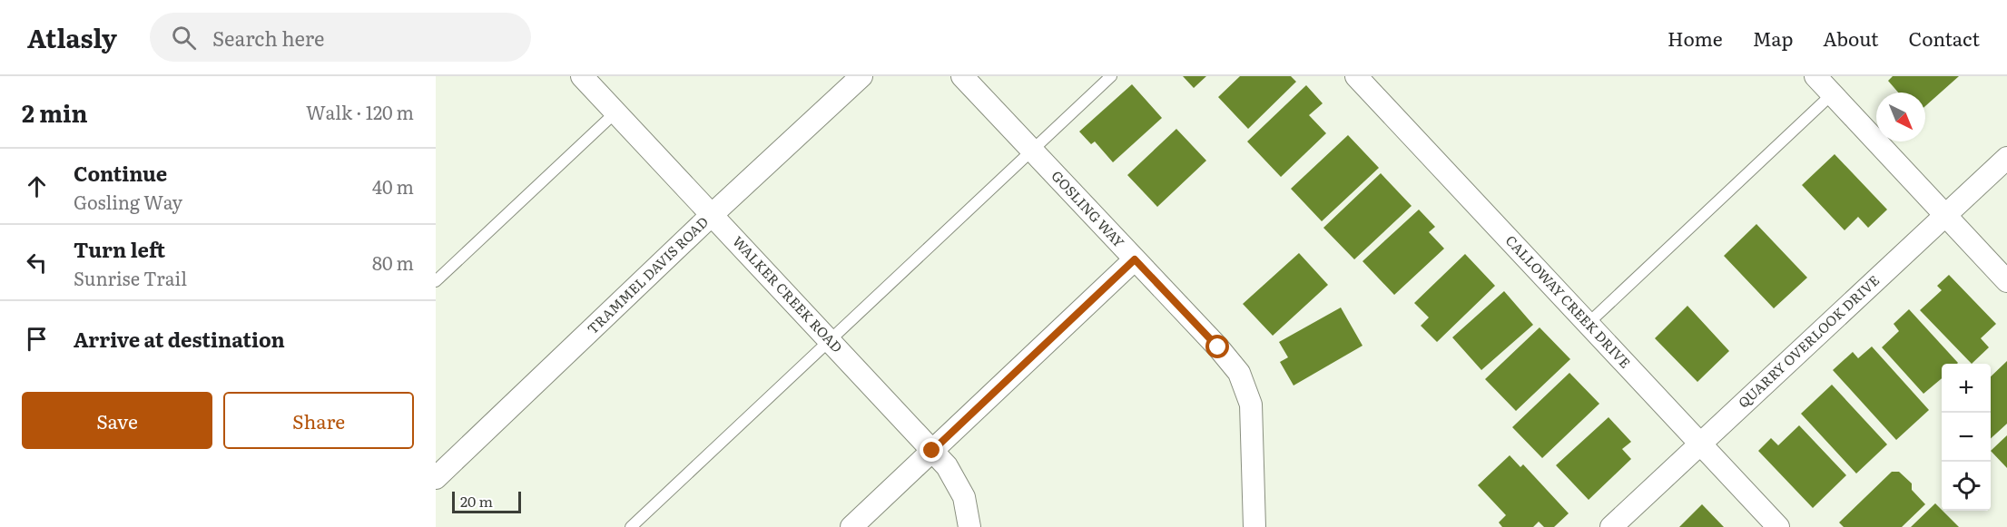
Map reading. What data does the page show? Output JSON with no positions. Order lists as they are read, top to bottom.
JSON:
{
  "streets": {
    "street": [
      "GOSLING WAY",
      "TRAMMEL DAVIS ROAD",
      "WALKER CREEK ROAD",
      "CALLOWAY CREEK DRIVE",
      "QUARRY OVERLOOK DRIVE"
    ]
  },
  "crossings": [
    ["TRAMMEL DAVIS ROAD", "WALKER CREEK ROAD"],
    ["CALLOWAY CREEK DRIVE", "QUARRY OVERLOOK DRIVE"]
  ],
  "scale_bar": "20 m",
  "north": "bottom right",
  "page": {
    "header": "Atlasly",
    "search": "Search here",
    "nav": [
      "Home",
      "Map",
      "About",
      "Contact"
    ],
    "heading": ["2 min", "Walk · 120 m"],
    "list": [
      ["Continue", "Gosling Way", "40 m"],
      ["Turn left", "Sunrise Trail", "80 m"],
      "Arrive at destination"
    ],
    "map_buttons": ["+", "−"],
    "buttons": ["Save", "Share"],
    "scale": "20 m"
  }
}
